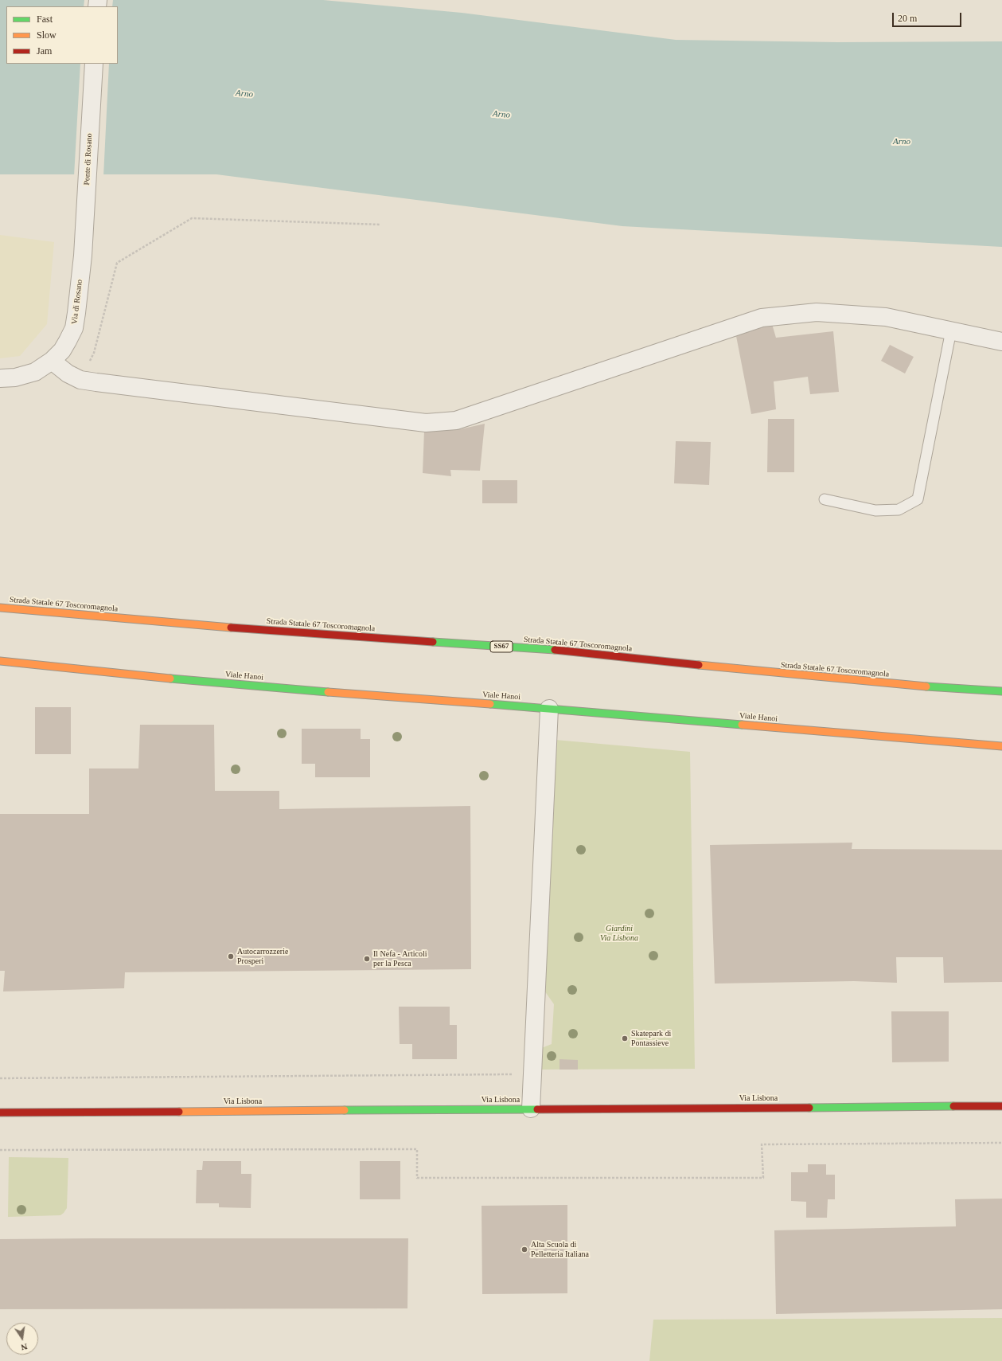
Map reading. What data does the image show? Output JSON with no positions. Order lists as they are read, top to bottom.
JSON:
{
  "streets": {
    "street": [
      "Ponte di Rosano",
      "Via di Rosano",
      "Strada Statale 67 Toscoromagnola",
      "SS67",
      "Viale Hanoi",
      "Via Lisbona"
    ]
  },
  "crossings": [
    ["Ponte di Rosano", "Via di Rosano"]
  ],
  "water": ["Arno"],
  "parks": ["Giardini Via Lisbona"],
  "places": [
    "Autocarrozzerie Prosperi",
    "Il Nefa - Articoli per la Pesca",
    "Skatepark di Pontassieve",
    "Alta Scuola di Pelletteria Italiana"
  ],
  "legend": ["Fast", "Slow", "Jam"],
  "scale_bar": "20 m",
  "north": "bottom"
}
